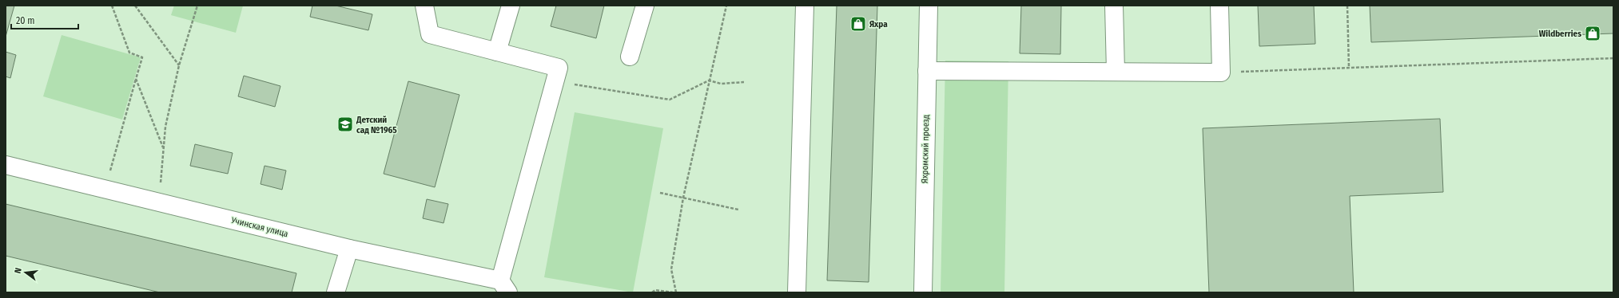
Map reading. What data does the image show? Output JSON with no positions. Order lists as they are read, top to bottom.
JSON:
{
  "streets": {
    "street": ["Яхромский проезд", "Учинская улица"]
  },
  "places": {
    "shop": ["Яхра", "Wildberries"],
    "school or university": ["Детский сад №1965"]
  },
  "scale_bar": "20 m",
  "north": "left"
}
